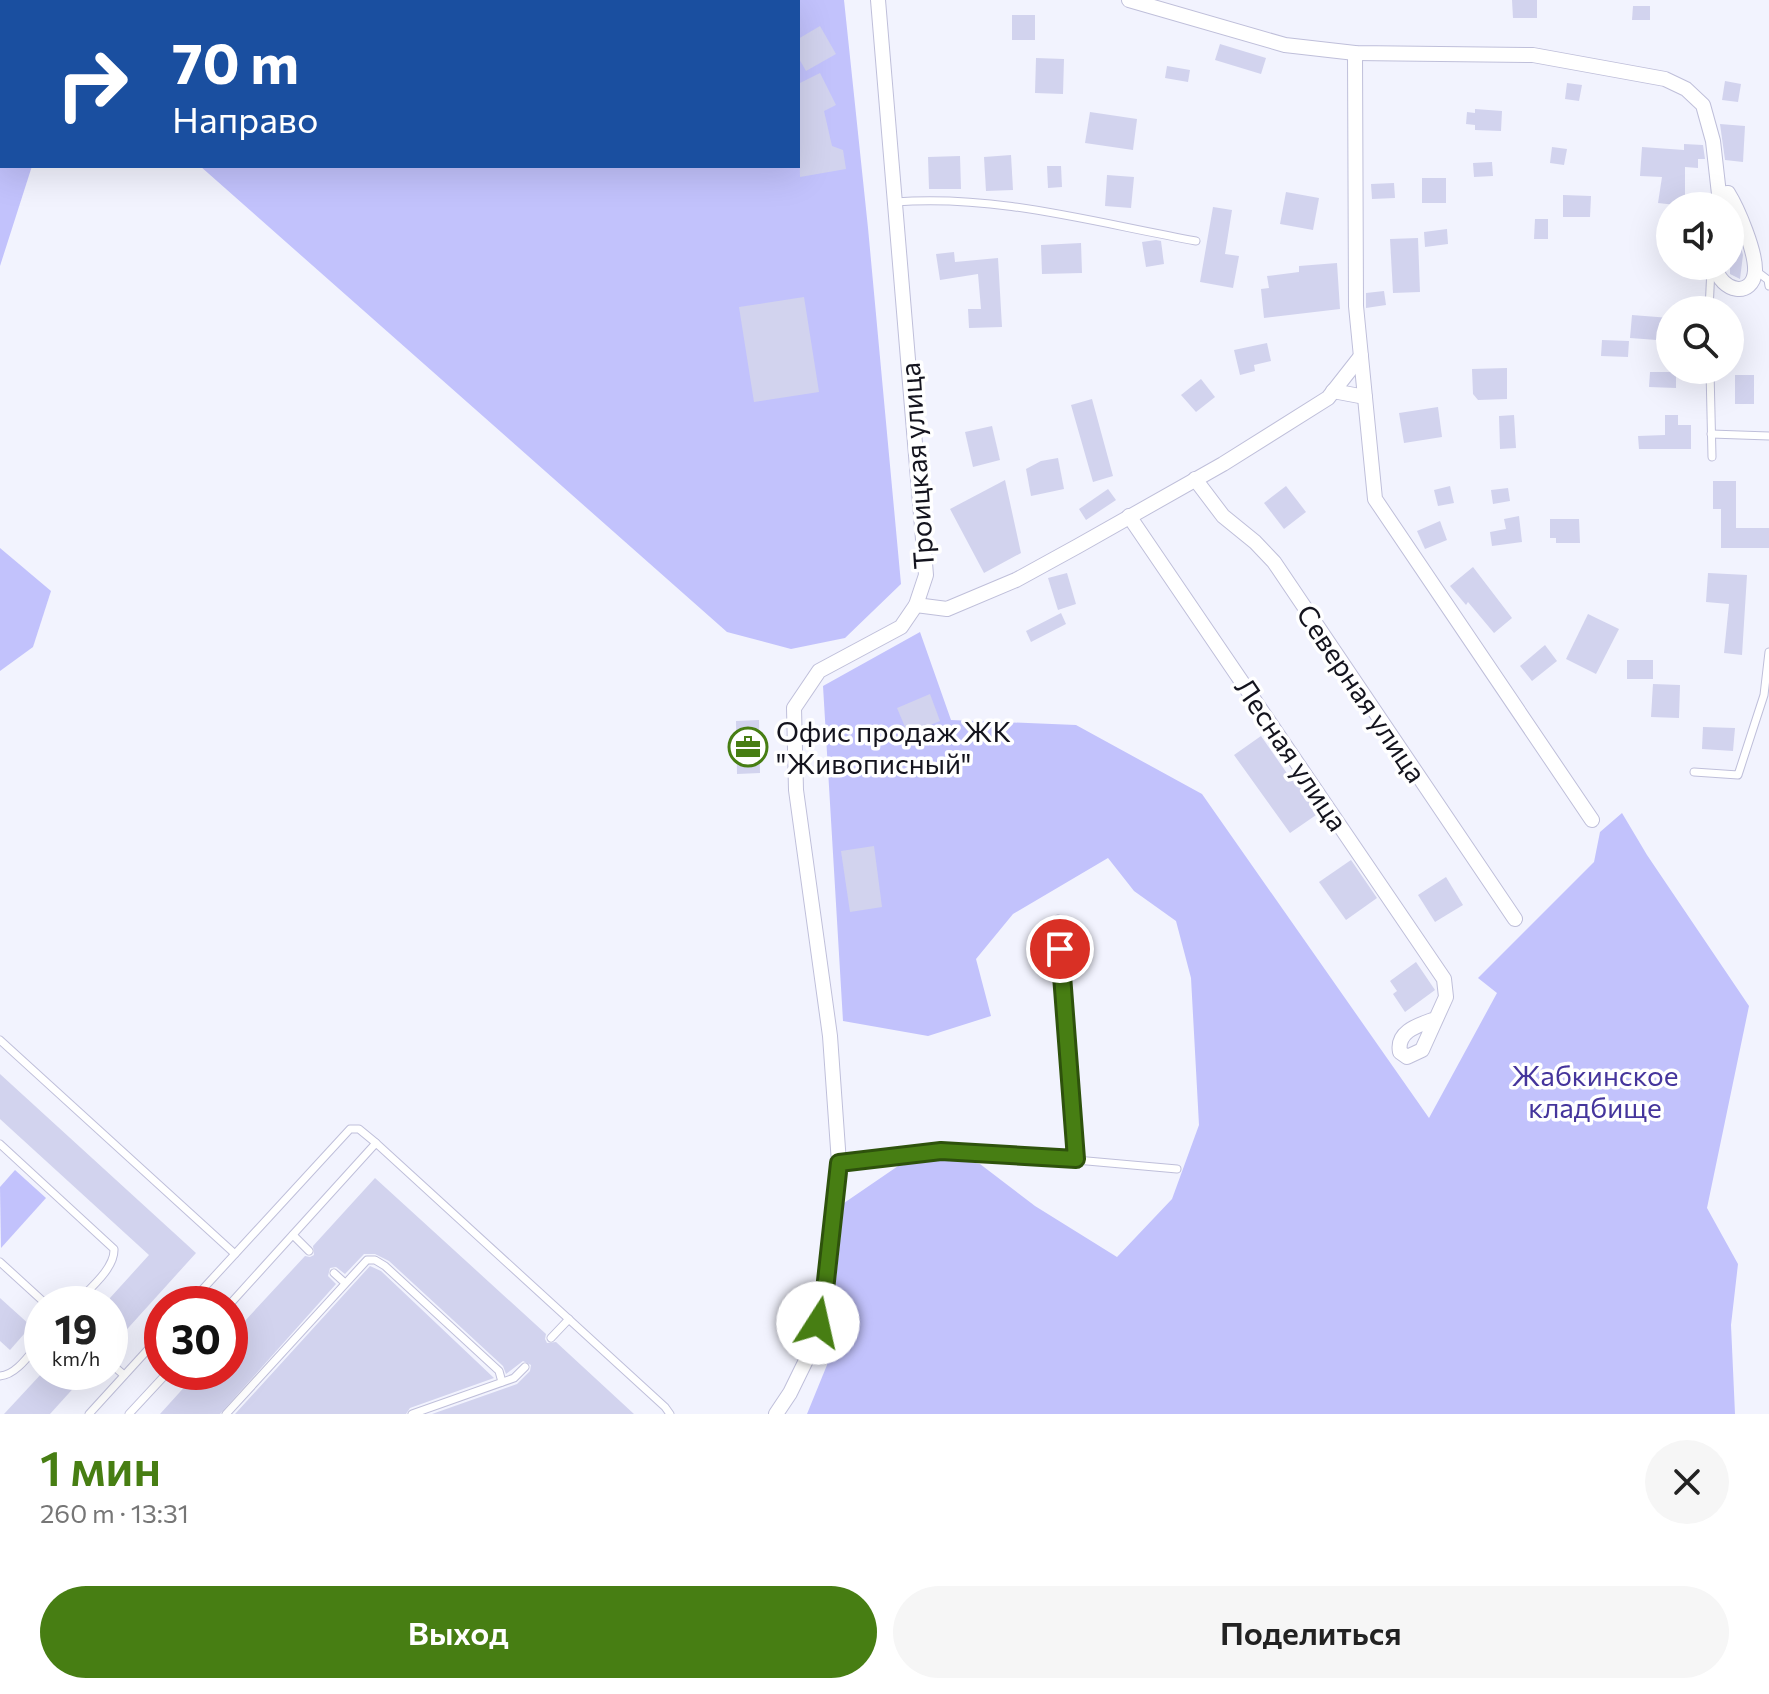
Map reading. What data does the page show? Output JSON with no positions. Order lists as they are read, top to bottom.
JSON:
{
  "streets": {
    "street": ["Троицкая улица", "Северная улица", "Лесная улица"]
  },
  "parks": ["Жабкинское кладбище"],
  "places": {
    "office": ["Офис продаж ЖК \"Живописный\""]
  },
  "page": {
    "turn": ["70 m", "Направо"],
    "speed": "19 km/h",
    "limit": "30",
    "heading": ["1 мин", "260 m · 13:31"],
    "buttons": ["Выход", "Поделиться"]
  }
}
